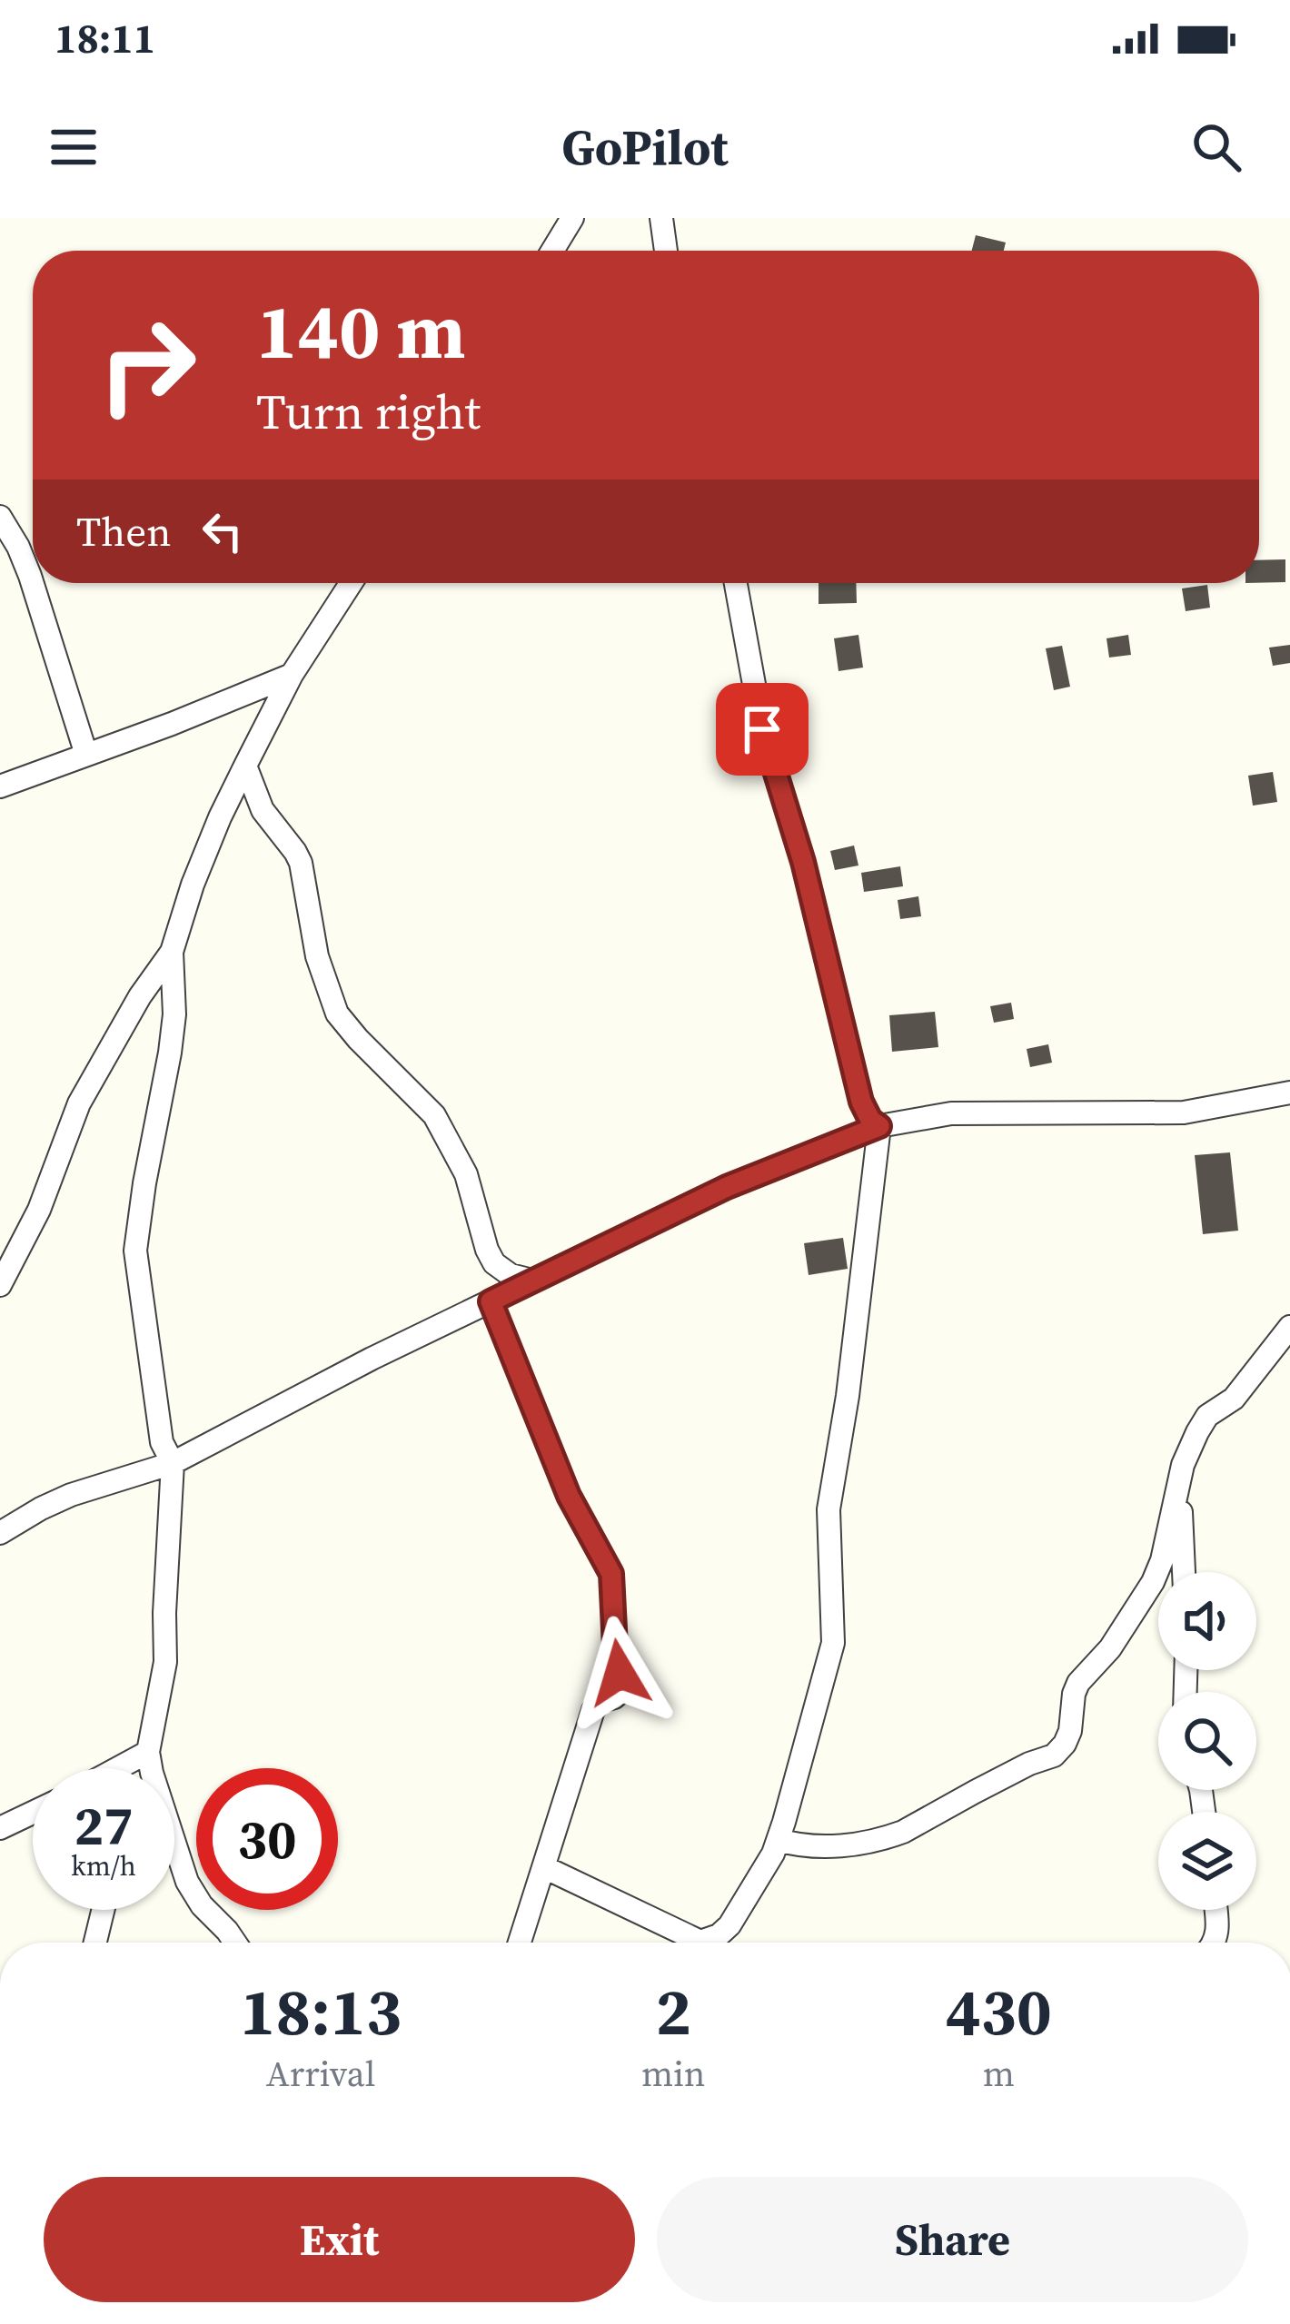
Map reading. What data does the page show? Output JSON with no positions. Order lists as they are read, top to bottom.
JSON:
{
  "page": {
    "status": "18:11",
    "header": "GoPilot",
    "turn": ["140 m", "Turn right"],
    "then": "Then",
    "speed": "27 km/h",
    "limit": "30",
    "eta": [
      "18:13",
      "Arrival",
      "2",
      "min",
      "430",
      "m"
    ],
    "buttons": ["Exit", "Share"]
  }
}
